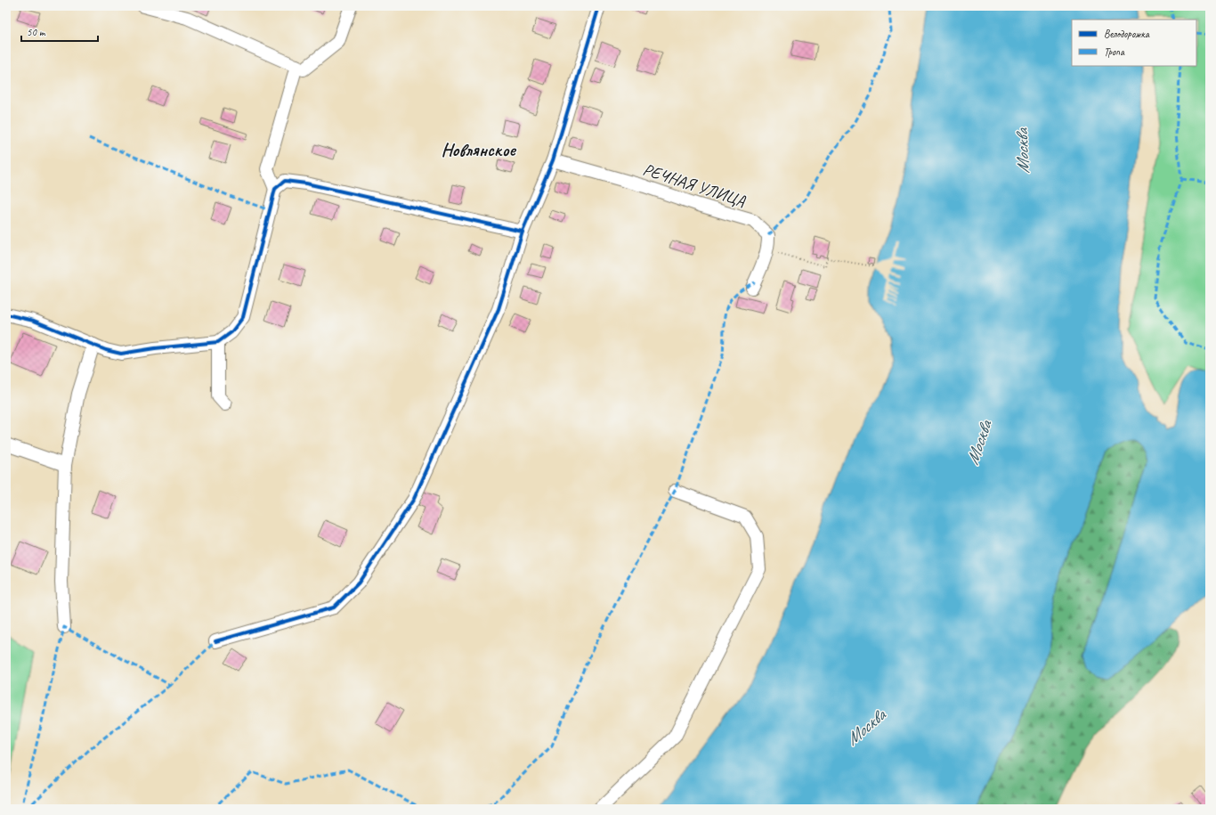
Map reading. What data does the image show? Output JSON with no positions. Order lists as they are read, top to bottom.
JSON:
{
  "streets": {
    "street": ["РЕЧНАЯ УЛИЦА"]
  },
  "districts": ["Новлянское"],
  "water": ["Москва"],
  "legend": ["Велодорожка", "Тропа"],
  "scale_bar": "50 m"
}
